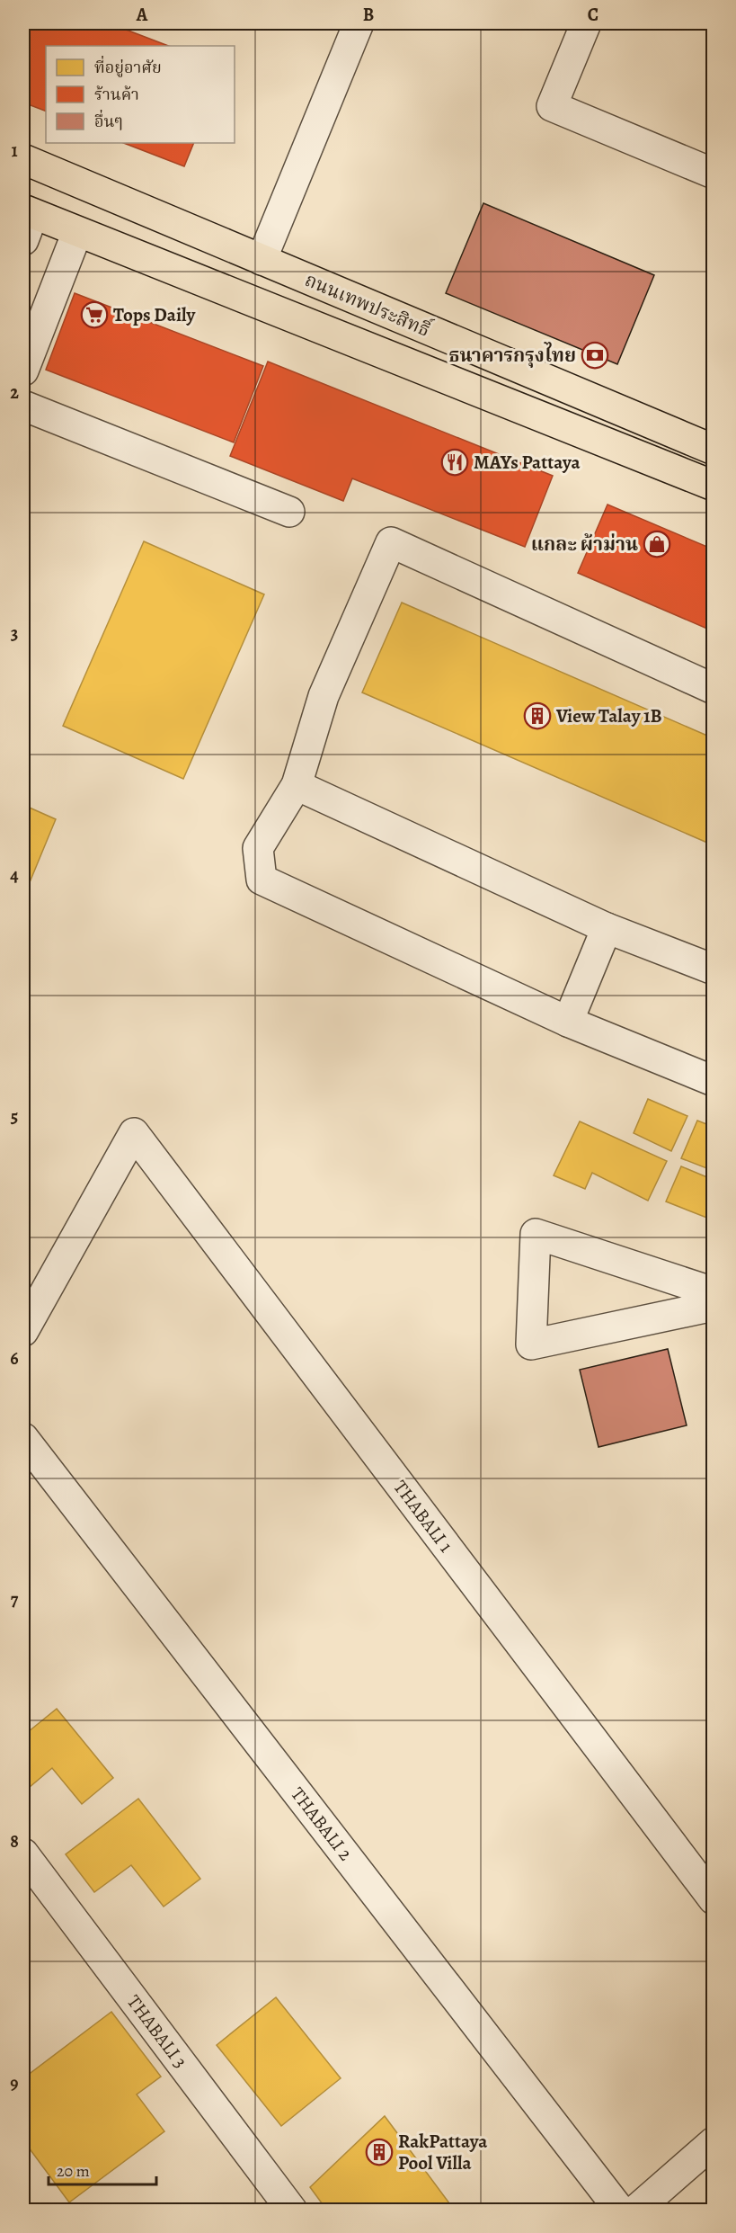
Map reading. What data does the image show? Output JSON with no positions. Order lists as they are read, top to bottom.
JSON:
{
  "streets": {
    "main road": ["ถนนเทพประสิทธิ์"],
    "street": ["THABALI 1", "THABALI 2", "THABALI 3"]
  },
  "places": {
    "supermarket": ["Tops Daily"],
    "bank": ["ธนาคารกรุงไทย"],
    "restaurant": ["MAYs Pattaya"],
    "shop": ["แกละ ผ้าม่าน"],
    "building": ["View Talay 1B", "RakPattaya Pool Villa"]
  },
  "legend": ["ที่อยู่อาศัย", "ร้านค้า", "อื่นๆ"],
  "scale_bar": "20 m",
  "grid": {
    "columns": ["A", "B", "C"],
    "rows": [
      "1",
      "2",
      "3",
      "4",
      "5",
      "6",
      "7",
      "8",
      "9"
    ]
  }
}
